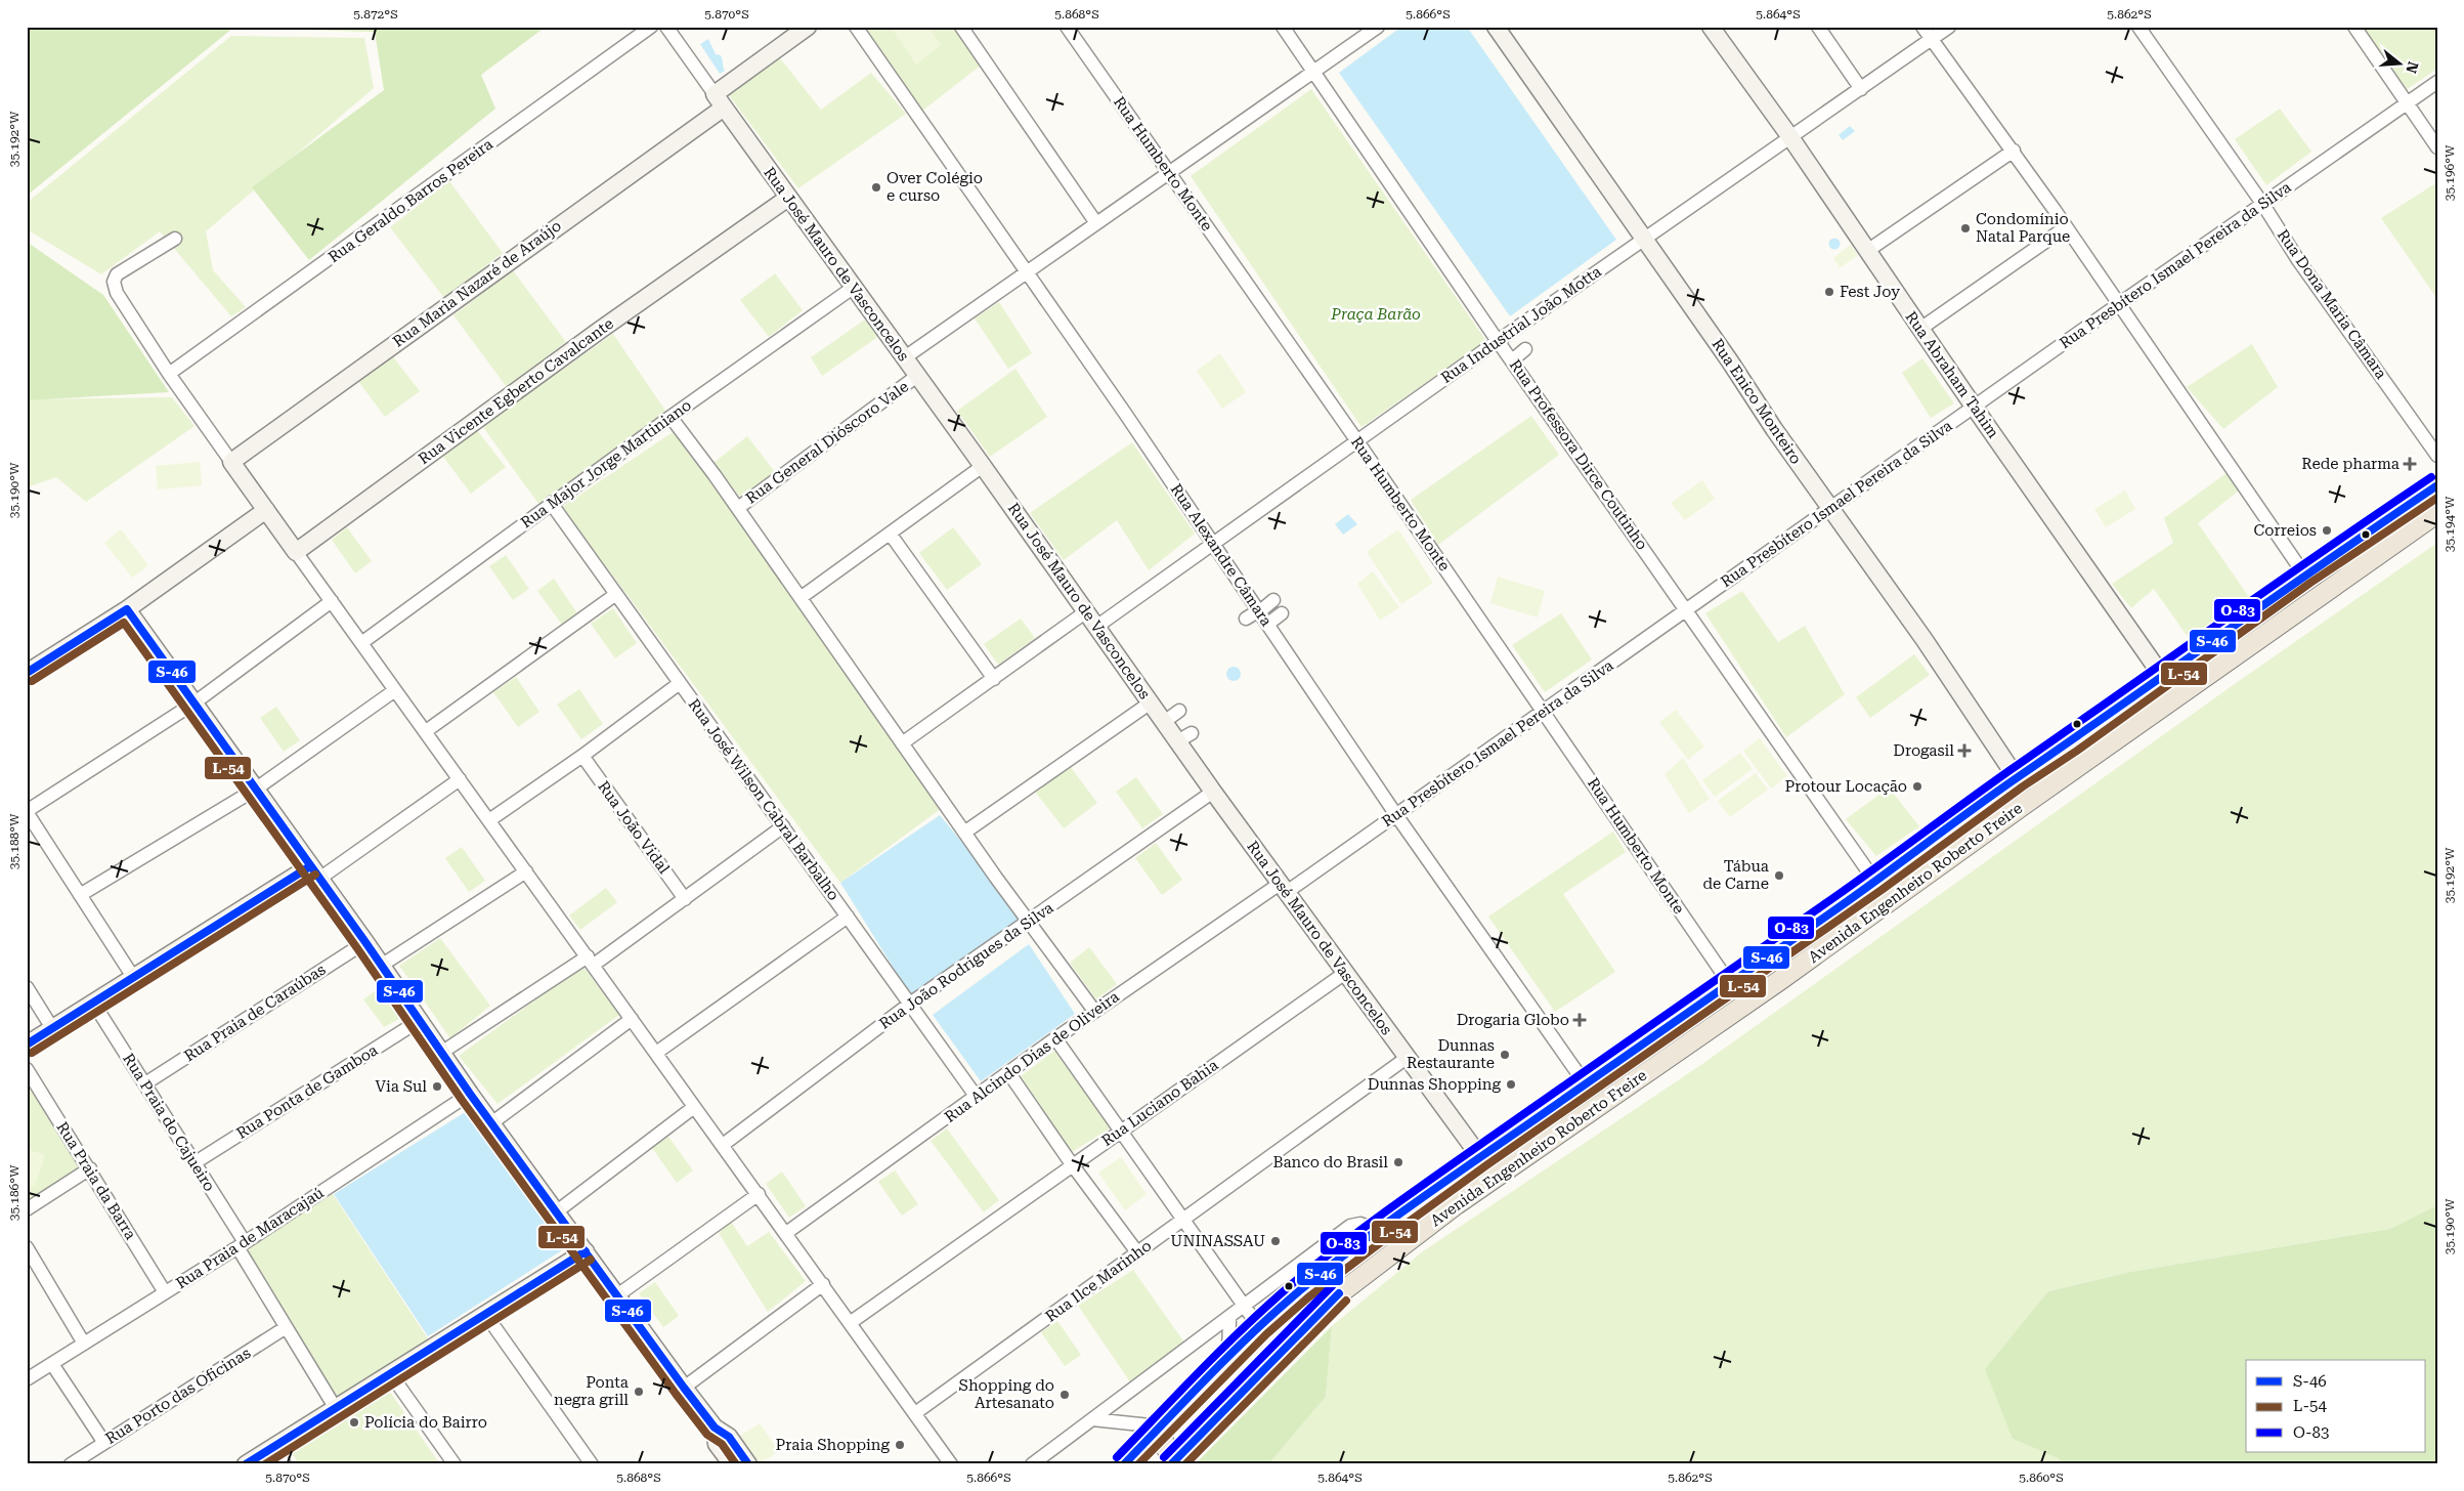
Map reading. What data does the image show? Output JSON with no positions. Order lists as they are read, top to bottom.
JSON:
{
  "streets": {
    "main road": [
      "Rua José Mauro de Vasconcelos",
      "Rua Maria Nazaré de Araújo",
      "Rua Abraham Tahim",
      "Rua Vicente Egberto Cavalcante",
      "Rua Enico Monteiro",
      "Avenida Engenheiro Roberto Freire"
    ],
    "street": [
      "Rua Humberto Monte",
      "Rua Geraldo Barros Pereira",
      "Rua Presbítero Ismael Pereira da Silva",
      "Rua Dona Maria Câmara",
      "Rua Industrial João Motta",
      "Rua General Dióscoro Vale",
      "Rua Professora Dirce Coutinho",
      "Rua Major Jorge Martiniano",
      "Rua Alexandre Câmara",
      "Rua José Wilson Cabral Barbalho",
      "Rua João Vidal",
      "Rua João Rodrigues da Silva",
      "Rua Praia de Caraúbas",
      "Rua Alcindo Dias de Oliveira",
      "Rua Ponta de Gamboa",
      "Rua Luciano Bahia",
      "Rua Praia do Cajueiro",
      "Rua Praia da Barra",
      "Rua Praia de Maracajaú",
      "Rua Ilce Marinho",
      "Rua Porto das Oficinas"
    ]
  },
  "crossings": [
    ["Rua Humberto Monte", "Rua Presbítero Ismael Pereira da Silva"],
    ["Rua Humberto Monte", "Rua Industrial João Motta"],
    ["Rua Humberto Monte", "Avenida Engenheiro Roberto Freire"],
    ["Rua José Mauro de Vasconcelos", "Rua Presbítero Ismael Pereira da Silva"],
    ["Rua José Mauro de Vasconcelos", "Rua Maria Nazaré de Araújo"],
    ["Rua José Mauro de Vasconcelos", "Rua Industrial João Motta"],
    ["Rua José Mauro de Vasconcelos", "Rua Vicente Egberto Cavalcante"],
    ["Rua José Mauro de Vasconcelos", "Rua General Dióscoro Vale"],
    ["Rua José Mauro de Vasconcelos", "Rua Major Jorge Martiniano"],
    ["Rua José Mauro de Vasconcelos", "Avenida Engenheiro Roberto Freire"],
    ["Rua José Mauro de Vasconcelos", "Rua João Rodrigues da Silva"],
    ["Rua José Mauro de Vasconcelos", "Rua Alcindo Dias de Oliveira"],
    ["Rua José Mauro de Vasconcelos", "Rua Luciano Bahia"],
    ["Rua José Mauro de Vasconcelos", "Rua Ilce Marinho"],
    ["Rua Presbítero Ismael Pereira da Silva", "Rua Dona Maria Câmara"],
    ["Rua Presbítero Ismael Pereira da Silva", "Rua Abraham Tahim"],
    ["Rua Presbítero Ismael Pereira da Silva", "Rua Enico Monteiro"],
    ["Rua Presbítero Ismael Pereira da Silva", "Rua Professora Dirce Coutinho"],
    ["Rua Presbítero Ismael Pereira da Silva", "Rua Alexandre Câmara"],
    ["Rua Presbítero Ismael Pereira da Silva", "Rua Alcindo Dias de Oliveira"],
    ["Rua Industrial João Motta", "Rua Abraham Tahim"],
    ["Rua Industrial João Motta", "Rua Enico Monteiro"],
    ["Rua Industrial João Motta", "Rua Professora Dirce Coutinho"],
    ["Rua Industrial João Motta", "Rua Alexandre Câmara"],
    ["Rua Abraham Tahim", "Avenida Engenheiro Roberto Freire"],
    ["Rua Enico Monteiro", "Avenida Engenheiro Roberto Freire"],
    ["Rua Professora Dirce Coutinho", "Avenida Engenheiro Roberto Freire"],
    ["Rua Major Jorge Martiniano", "Rua José Wilson Cabral Barbalho"],
    ["Rua Alexandre Câmara", "Avenida Engenheiro Roberto Freire"],
    ["Rua José Wilson Cabral Barbalho", "Rua João Rodrigues da Silva"],
    ["Rua José Wilson Cabral Barbalho", "Rua Alcindo Dias de Oliveira"],
    ["Rua Praia de Caraúbas", "Rua Praia do Cajueiro"],
    ["Rua Ponta de Gamboa", "Rua Praia do Cajueiro"],
    ["Rua Praia do Cajueiro", "Rua Praia de Maracajaú"],
    ["Rua Praia do Cajueiro", "Rua Porto das Oficinas"],
    ["Rua Praia da Barra", "Rua Praia de Maracajaú"]
  ],
  "parks": ["Praça Barão"],
  "places": {
    "other": [
      "Over Colégio e curso",
      "Condomínio Natal Parque",
      "Fest Joy",
      "Correios",
      "Protour Locação",
      "Tábua de Carne",
      "Dunnas Restaurante",
      "Dunnas Shopping",
      "Via Sul",
      "Banco do Brasil",
      "UNINASSAU",
      "Ponta negra grill",
      "Shopping do Artesanato",
      "Polícia do Bairro",
      "Praia Shopping"
    ],
    "health": ["Rede pharma", "Drogasil", "Drogaria Globo"]
  },
  "lines": ["transit line O-83", "transit line S-46", "transit line L-54"],
  "legend": ["S-46", "L-54", "O-83"],
  "north": "right",
  "coordinates": [
    "5.872°S",
    "5.870°S",
    "5.868°S",
    "5.866°S",
    "5.864°S",
    "5.862°S",
    "35.192°W",
    "35.196°W",
    "35.190°W",
    "35.194°W",
    "35.188°W",
    "35.186°W",
    "5.860°S"
  ]
}
